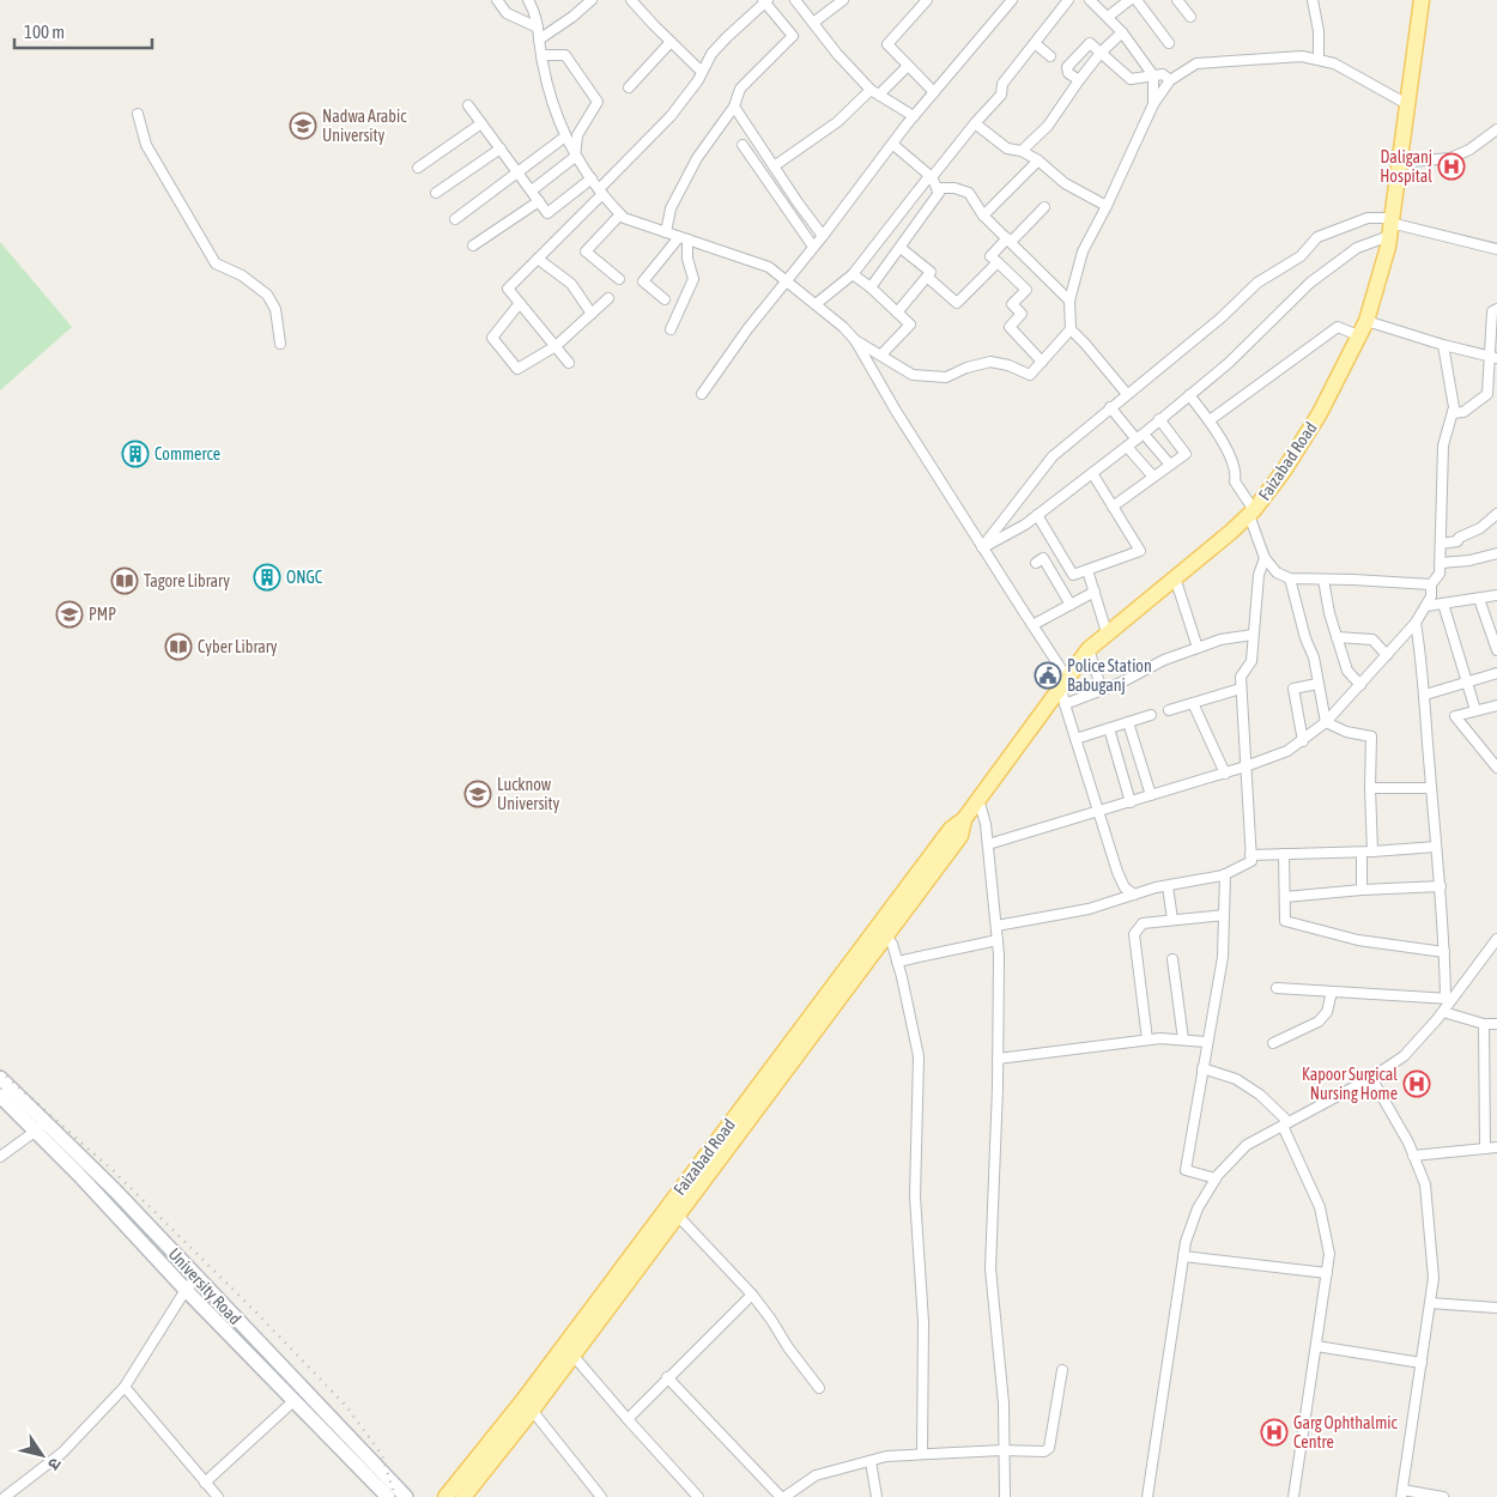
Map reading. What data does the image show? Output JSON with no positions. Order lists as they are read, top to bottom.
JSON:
{
  "streets": {
    "main road": ["Faizabad Road", "University Road"]
  },
  "places": {
    "school or university": ["Nadwa Arabic University", "PMP", "Lucknow University"],
    "hospital": ["Daliganj Hospital", "Kapoor Surgical Nursing Home", "Garg Ophthalmic Centre"],
    "building": ["Commerce", "ONGC"],
    "library": ["Tagore Library", "Cyber Library"],
    "public building": ["Police Station Babuganj"]
  },
  "scale_bar": "100 m",
  "north": "bottom right"
}
